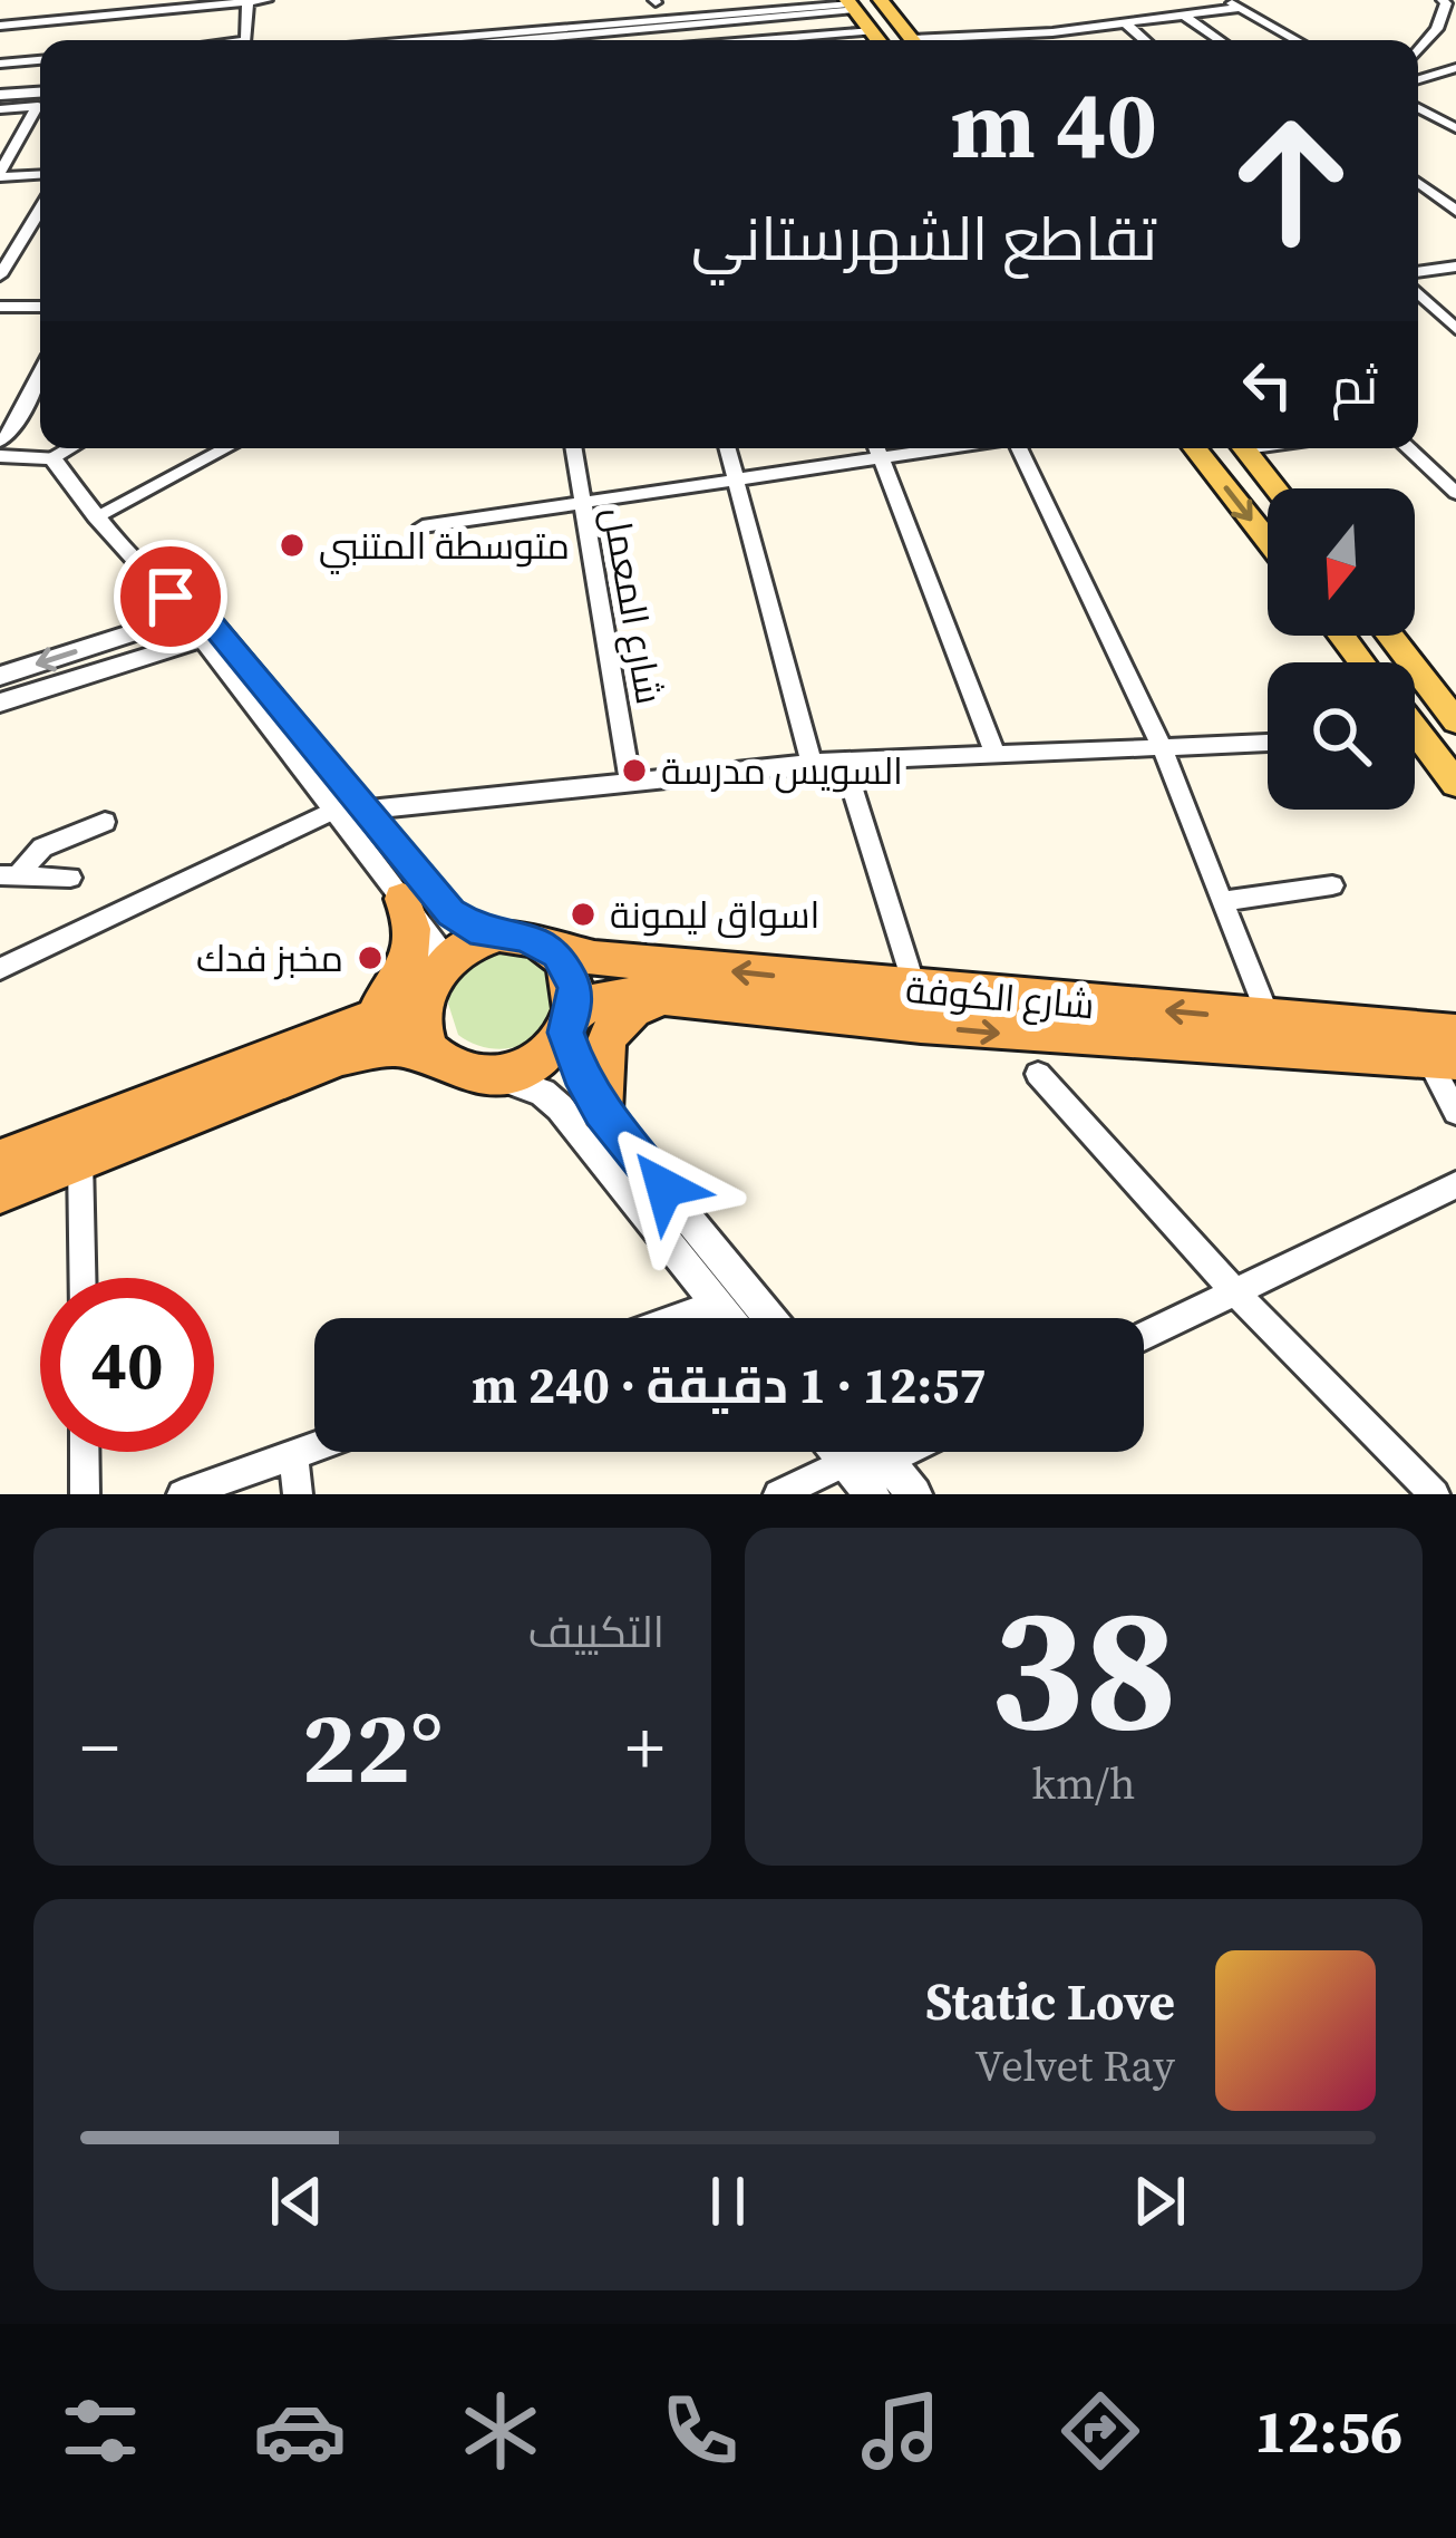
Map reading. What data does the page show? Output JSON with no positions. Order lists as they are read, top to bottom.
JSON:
{
  "streets": {
    "highway": ["شارع الكوفة"],
    "street": ["شارع المعمل"]
  },
  "places": [
    "متوسطة المتنبي",
    "السويس مدرسة",
    "اسواق ليمونة",
    "مخبز فدك"
  ],
  "north": "bottom",
  "page": {
    "turn": ["40 m", "تقاطع الشهرستاني"],
    "then": "ثم",
    "limit": "40",
    "trip": "12:57 · 1 دقيقة · 240 m",
    "tile": [
      ["38", "km/h"],
      "التكييف"
    ],
    "heat": ["−", "22°", "+"],
    "song": ["Static Love", "Velvet Ray"],
    "tabs": "12:56"
  }
}
